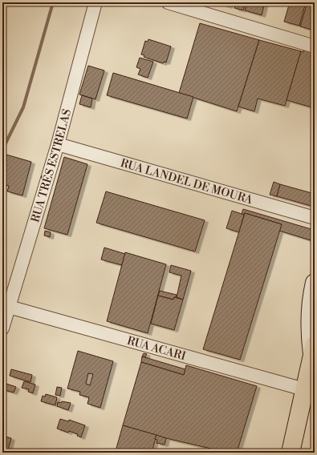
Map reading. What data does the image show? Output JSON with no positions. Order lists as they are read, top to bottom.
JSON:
{
  "streets": {
    "street": ["RUA TRÊS ESTRELAS", "RUA LANDEL DE MOURA", "RUA ACARI"]
  },
  "crossings": [
    ["RUA TRÊS ESTRELAS", "RUA LANDEL DE MOURA"],
    ["RUA TRÊS ESTRELAS", "RUA ACARI"]
  ]
}
